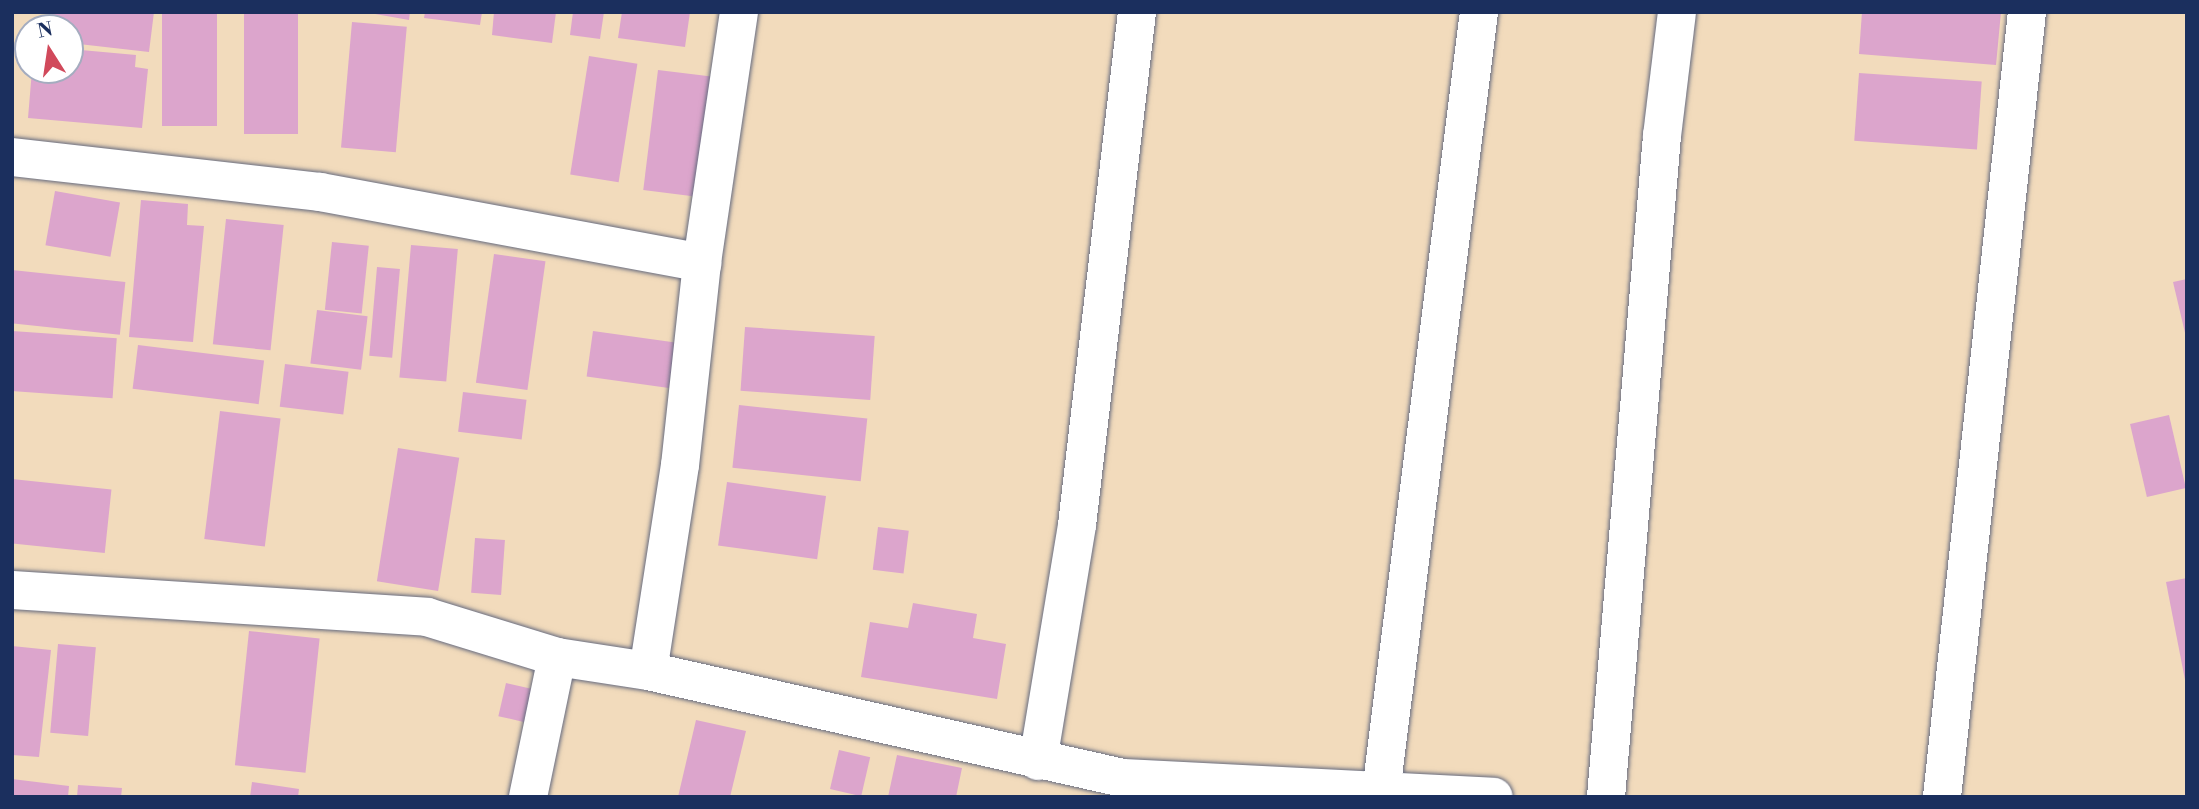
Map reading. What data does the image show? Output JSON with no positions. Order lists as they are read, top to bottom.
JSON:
{
  "north": "top"
}
